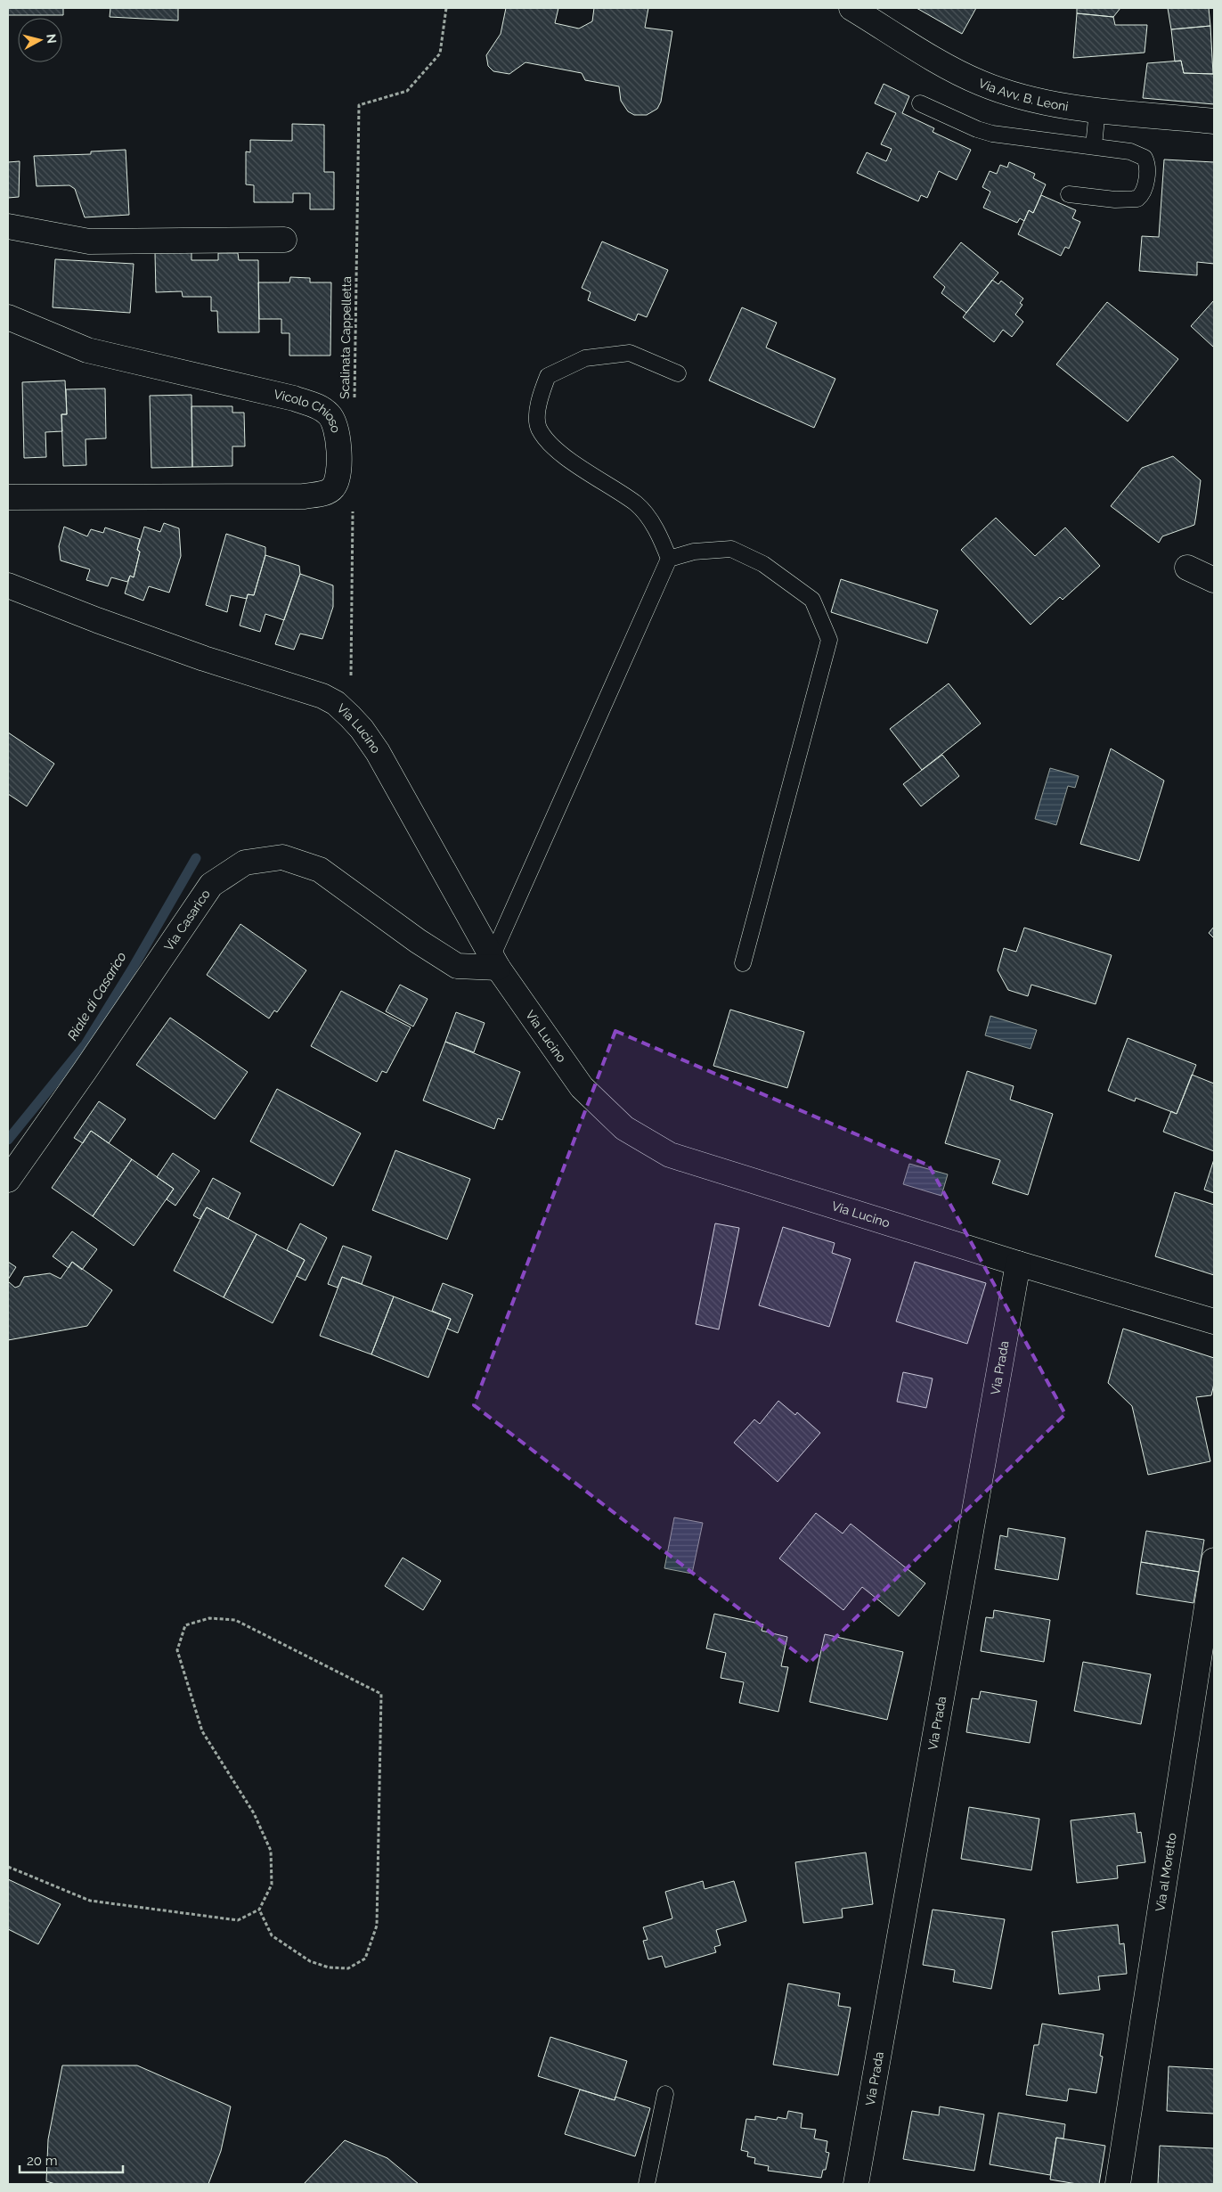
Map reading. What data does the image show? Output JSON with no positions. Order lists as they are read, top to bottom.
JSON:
{
  "streets": {
    "street": [
      "Via Avv. B. Leoni",
      "Vicolo Chioso",
      "Via Lucino",
      "Via Casarico",
      "Via Prada",
      "Via al Moretto"
    ],
    "path": ["Scalinata Cappelletta"]
  },
  "crossings": [
    ["Via Lucino", "Via Casarico"],
    ["Via Lucino", "Via Prada"]
  ],
  "water": ["Riale di Casarico"],
  "scale_bar": "20 m",
  "north": "right"
}
